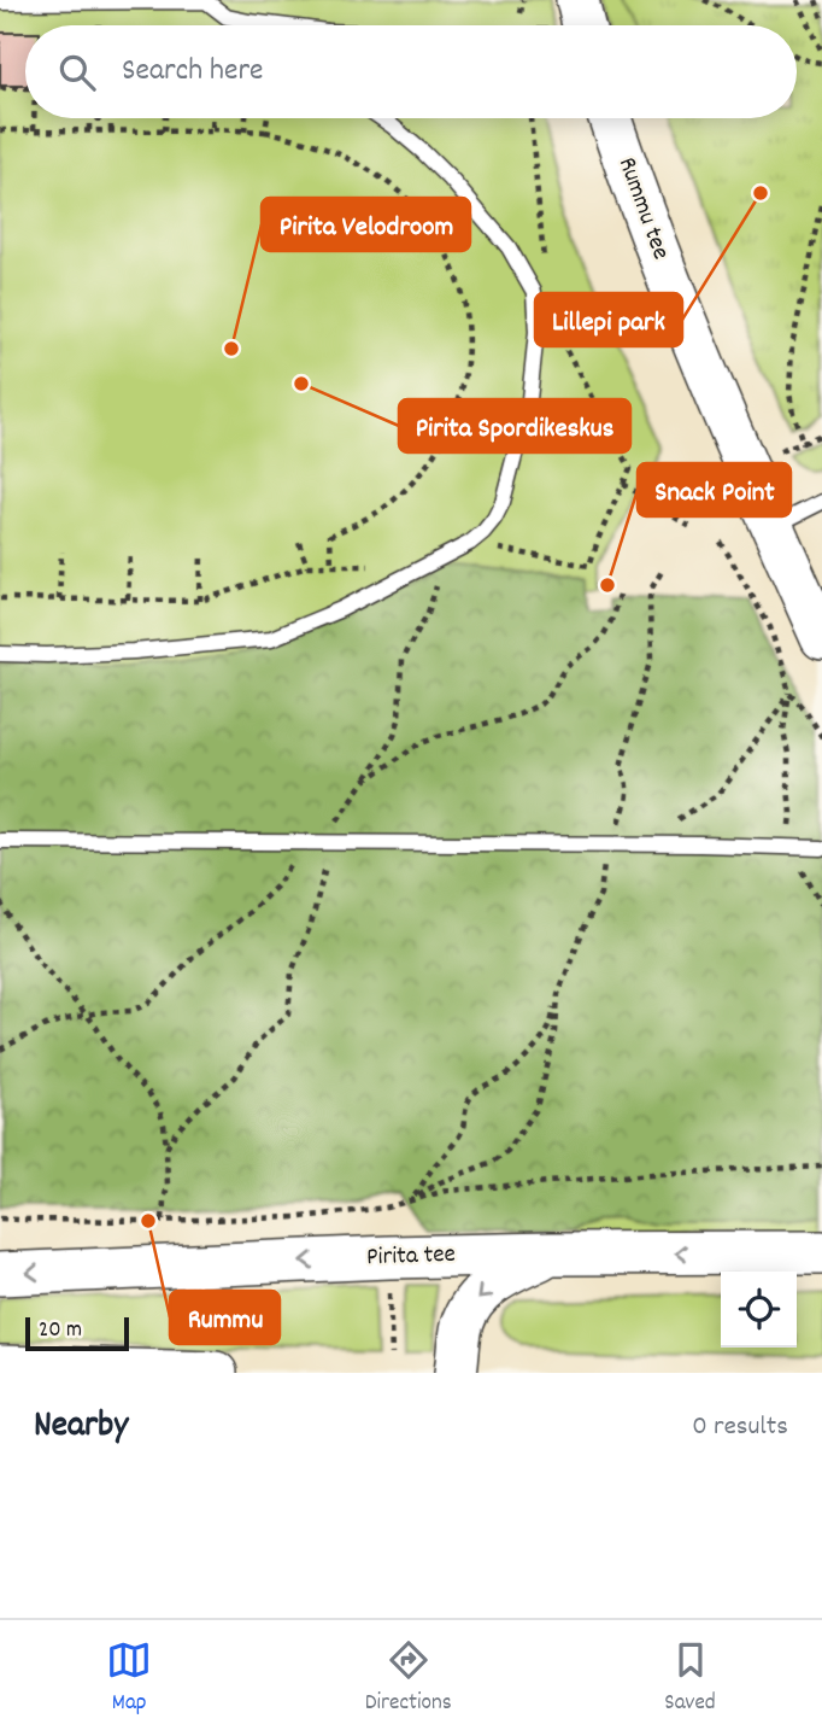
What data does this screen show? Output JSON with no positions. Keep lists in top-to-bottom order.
{
  "streets": {
    "main road": ["Rummu tee", "Pirita tee"]
  },
  "one_way": ["Pirita tee"],
  "places": [
    "Lillepi park",
    "Pirita Velodroom",
    "Pirita Spordikeskus",
    "Snack Point",
    "Rummu"
  ],
  "scale_bar": "20 m",
  "page": {
    "search": "Search here",
    "scale": "20 m",
    "heading": ["Nearby", "0 results"],
    "nav": ["Map", "Directions", "Saved"]
  }
}
